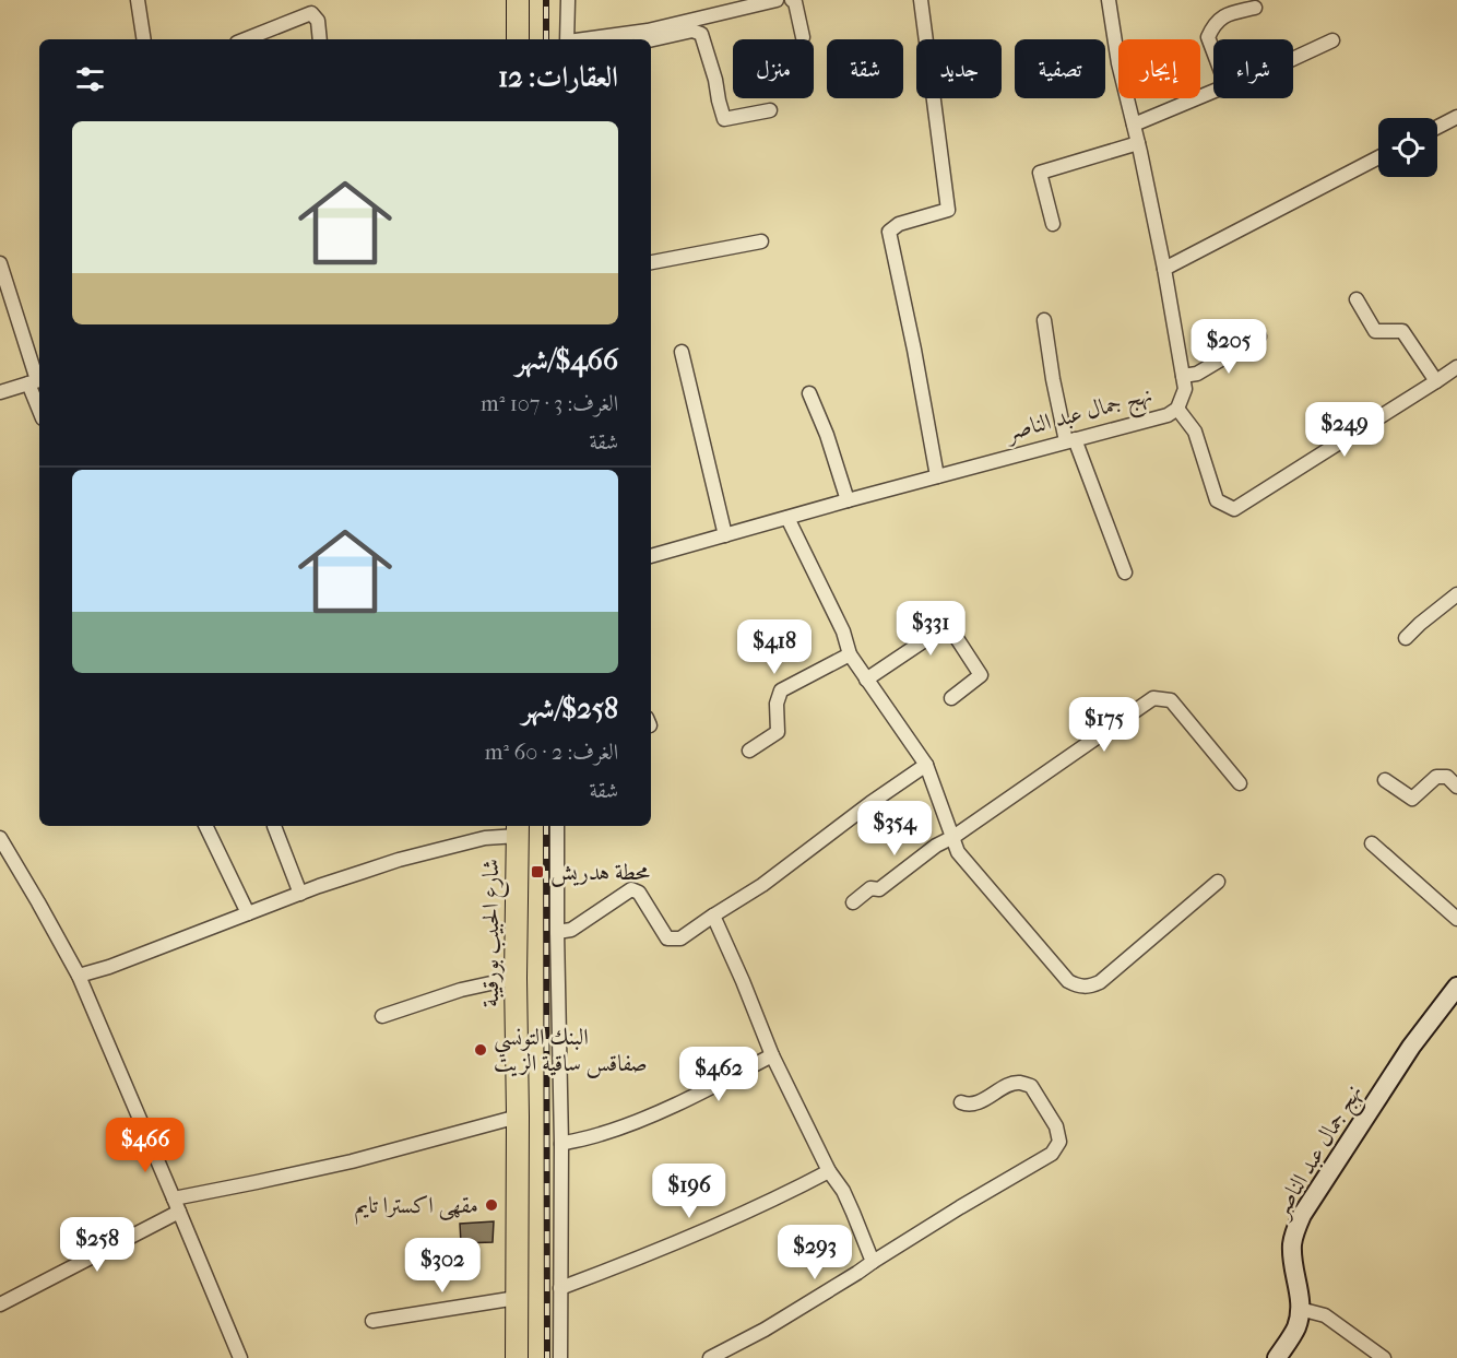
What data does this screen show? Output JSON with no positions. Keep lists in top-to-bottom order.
{
  "streets": {
    "main road": ["شارع الحبيب بورقيبة"],
    "street": ["نهج جمال عبد الناصر"]
  },
  "places": {
    "transit": ["محطة هدريش"],
    "other": ["البنك التونسي صفاقس ساقية الزيت", "مقهى اكسترا تايم"]
  },
  "page": {
    "chip": [
      "شراء",
      "إيجار",
      "تصفية",
      "جديد",
      "شقة",
      "منزل"
    ],
    "heading": "العقارات: 12",
    "list": [
      {
        "name": "$466/شهر",
        "note": "الغرف: 3 · 107 m² · شقة"
      },
      {
        "name": "$258/شهر",
        "note": "الغرف: 2 · 60 m² · شقة"
      }
    ],
    "price": [
      "$205",
      "$249",
      "$331",
      "$418",
      "$175",
      "$354",
      "$462",
      "$466",
      "$196",
      "$258",
      "$293",
      "$302"
    ]
  }
}
